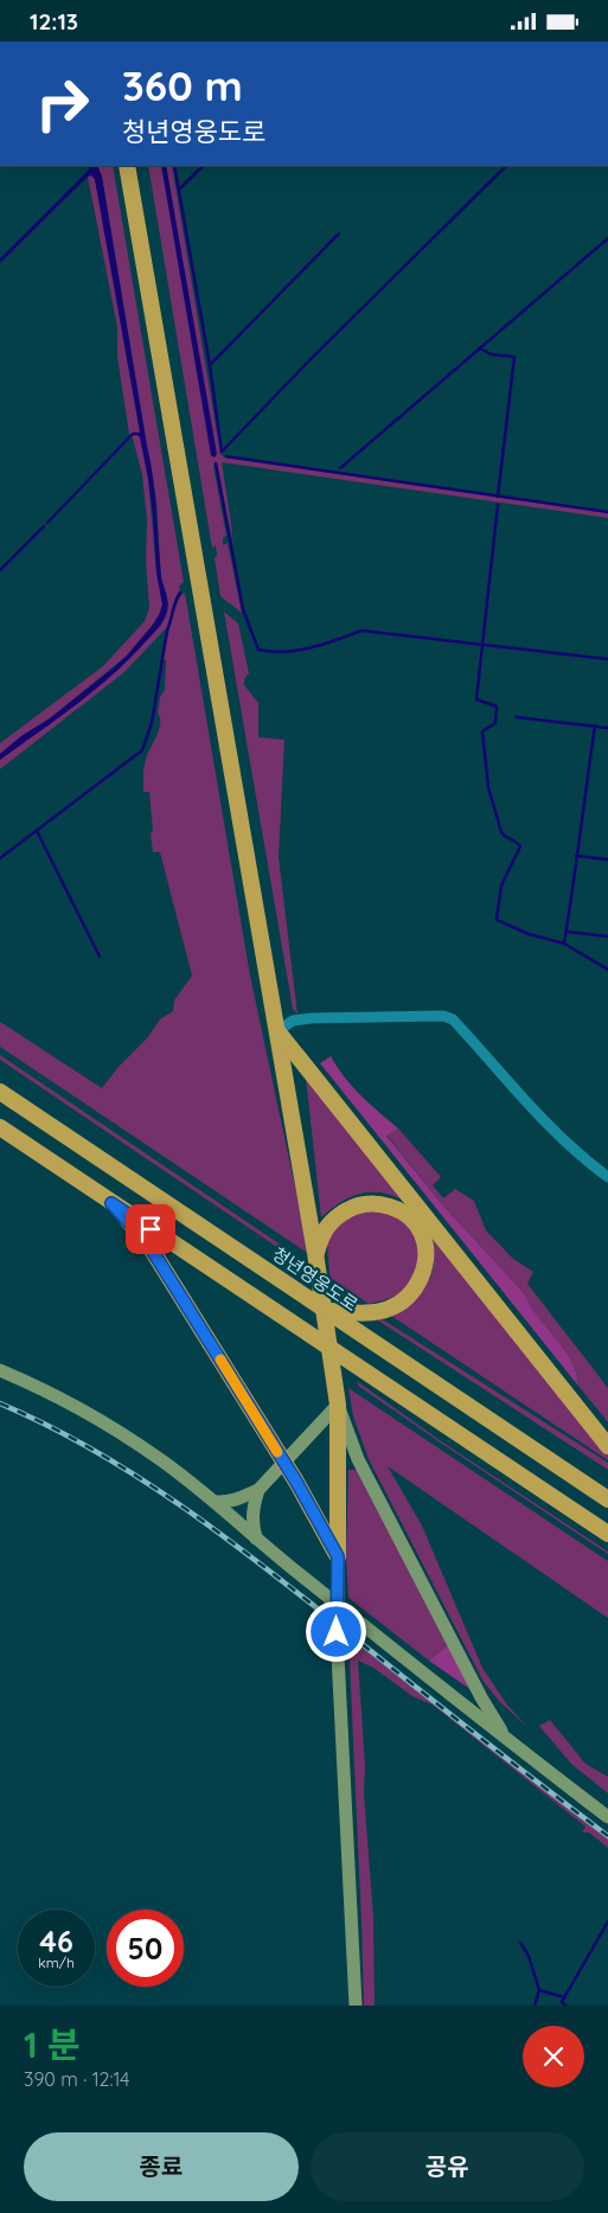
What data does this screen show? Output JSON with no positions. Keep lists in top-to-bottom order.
{
  "streets": {
    "highway": ["청년영웅도로"]
  },
  "page": {
    "status": "12:13",
    "turn": ["360 m", "청년영웅도로"],
    "speed": "46 km/h",
    "limit": "50",
    "heading": ["1 분", "390 m · 12:14"],
    "buttons": ["종료", "공유"]
  }
}
